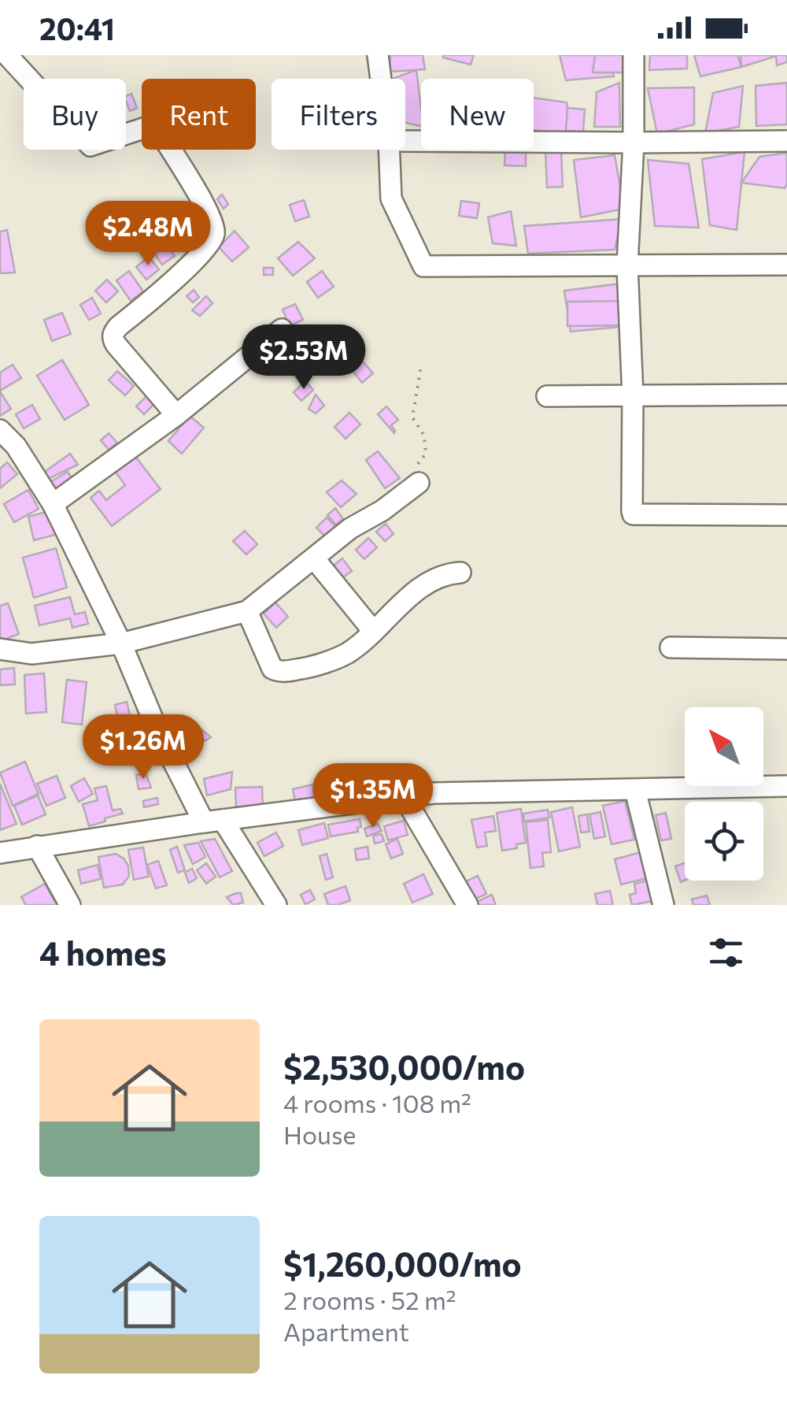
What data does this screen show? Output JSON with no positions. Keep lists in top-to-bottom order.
{
  "north": "top left",
  "page": {
    "status": "20:41",
    "chip": [
      "Buy",
      "Rent",
      "Filters",
      "New"
    ],
    "price": [
      "$2.48M",
      "$2.53M",
      "$1.26M",
      "$1.35M"
    ],
    "heading": "4 homes",
    "list": [
      {
        "name": "$2,530,000/mo",
        "note": "4 rooms · 108 m² · House"
      },
      {
        "name": "$1,260,000/mo",
        "note": "2 rooms · 52 m² · Apartment"
      }
    ]
  }
}
